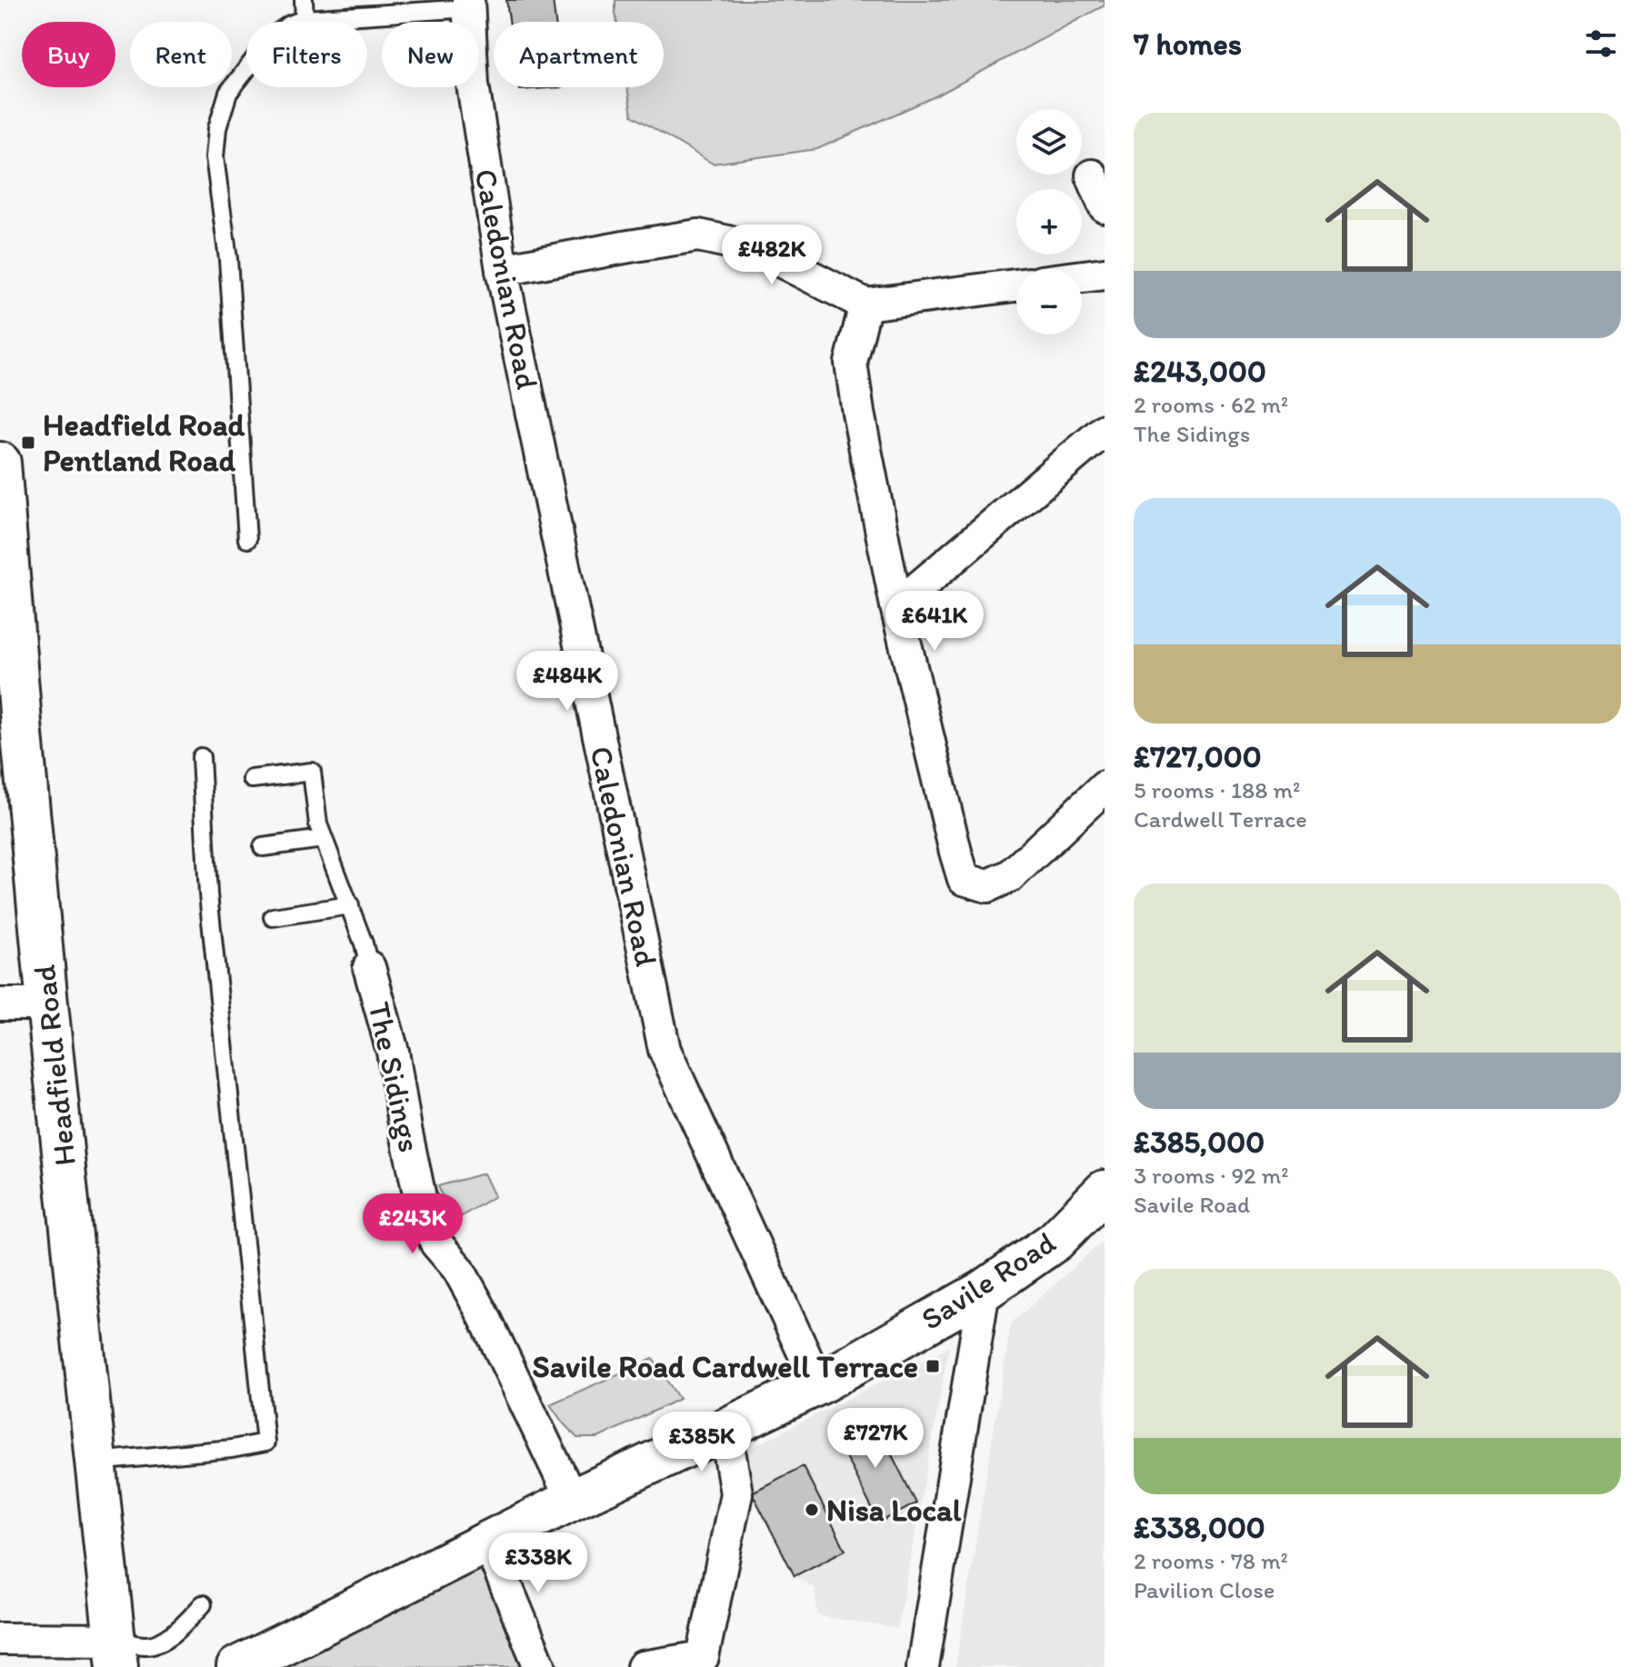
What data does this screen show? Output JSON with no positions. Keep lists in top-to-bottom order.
{
  "streets": {
    "street": [
      "Caledonian Road",
      "Headfield Road",
      "The Sidings",
      "Savile Road"
    ]
  },
  "crossings": [
    ["Caledonian Road", "Savile Road"],
    ["The Sidings", "Savile Road"]
  ],
  "places": {
    "transit": ["Headfield Road Pentland Road", "Savile Road Cardwell Terrace"],
    "other": ["Nisa Local"]
  },
  "page": {
    "heading": "7 homes",
    "chip": [
      "Buy",
      "Rent",
      "Filters",
      "New",
      "Apartment"
    ],
    "list": [
      {
        "name": "£243,000",
        "note": "2 rooms · 62 m² · The Sidings"
      },
      {
        "name": "£727,000",
        "note": "5 rooms · 188 m² · Cardwell Terrace"
      },
      {
        "name": "£385,000",
        "note": "3 rooms · 92 m² · Savile Road"
      },
      {
        "name": "£338,000",
        "note": "2 rooms · 78 m² · Pavilion Close"
      }
    ],
    "map_buttons": ["+", "−"],
    "price": [
      "£482K",
      "£641K",
      "£484K",
      "£243K",
      "£727K",
      "£385K",
      "£338K"
    ]
  }
}
